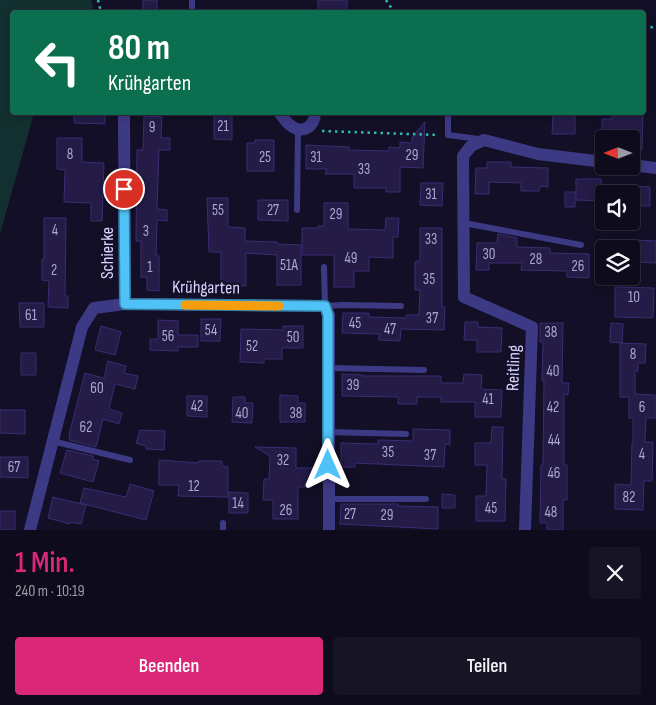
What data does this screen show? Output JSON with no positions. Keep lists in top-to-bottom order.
{
  "streets": {
    "street": ["Schierke", "Krühgarten", "Reitling"]
  },
  "crossings": [
    ["Schierke", "Krühgarten"]
  ],
  "house_numbers": [
    "21",
    "9",
    "8",
    "29",
    "25",
    "31",
    "33",
    "31",
    "55",
    "27",
    "29",
    "4",
    "3",
    "33",
    "30",
    "49",
    "28",
    "51A",
    "26",
    "1",
    "2",
    "35",
    "10",
    "61",
    "37",
    "45",
    "47",
    "54",
    "38",
    "56",
    "50",
    "52",
    "8",
    "40",
    "39",
    "60",
    "41",
    "42",
    "42",
    "6",
    "40",
    "38",
    "62",
    "44",
    "35",
    "4",
    "37",
    "32",
    "67",
    "46",
    "12",
    "82",
    "14",
    "45",
    "26",
    "48",
    "27",
    "29"
  ],
  "north": "left",
  "page": {
    "turn": ["80 m", "Krühgarten"],
    "heading": ["1 Min.", "240 m · 10:19"],
    "buttons": ["Beenden", "Teilen"]
  }
}
